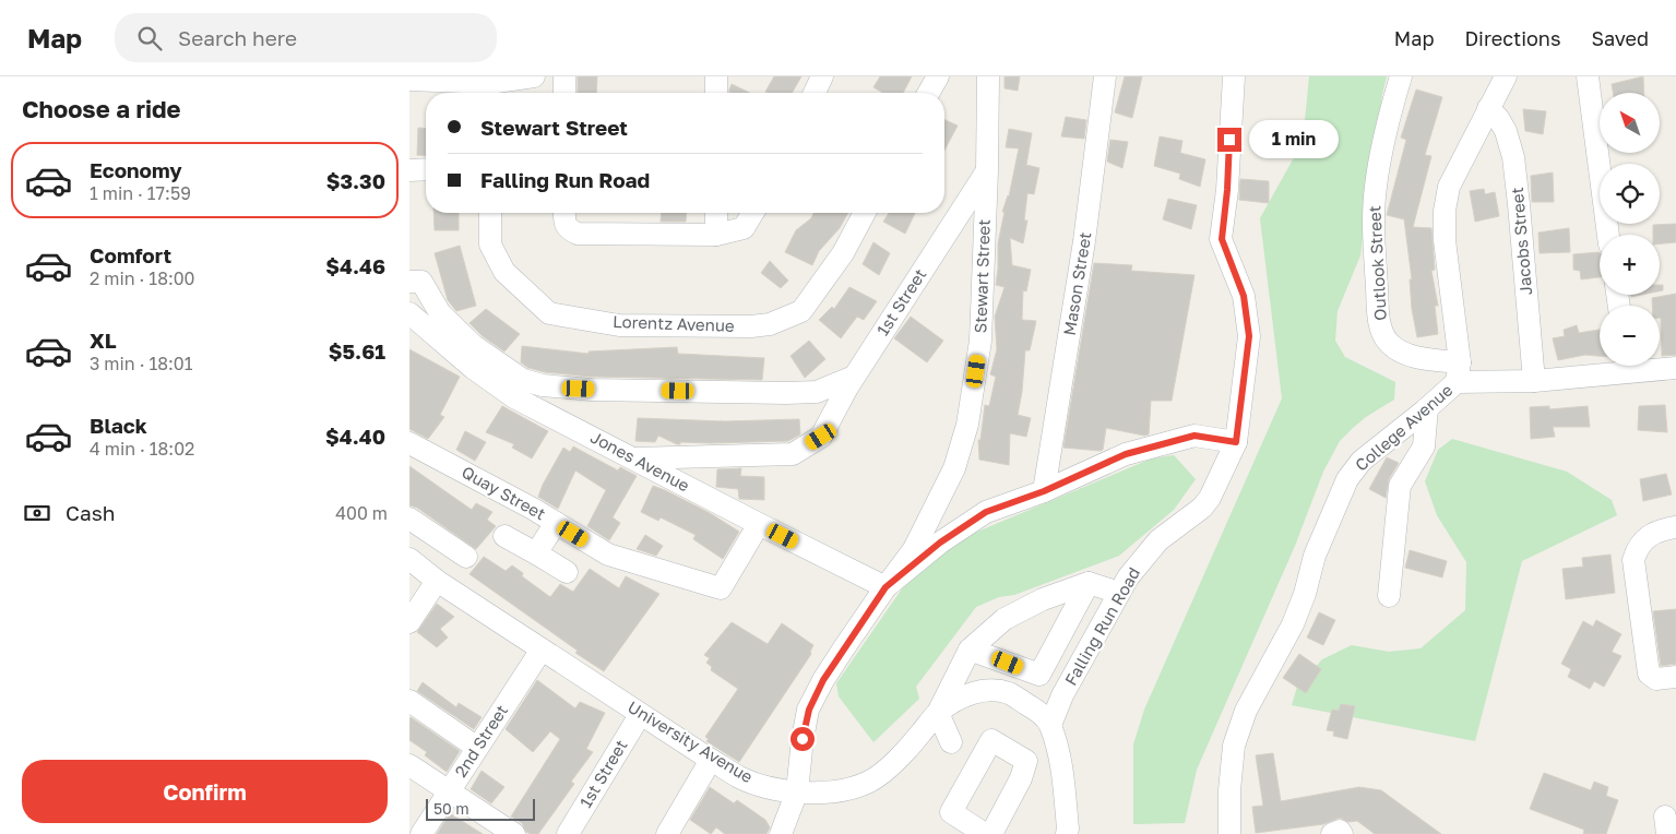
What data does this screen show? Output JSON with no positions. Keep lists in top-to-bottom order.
{
  "streets": {
    "street": [
      "Jacobs Street",
      "Outlook Street",
      "Stewart Street",
      "Mason Street",
      "1st Street",
      "Lorentz Avenue",
      "College Avenue",
      "Jones Avenue",
      "Quay Street",
      "Falling Run Road",
      "2nd Street",
      "University Avenue"
    ]
  },
  "crossings": [
    ["Jacobs Street", "Outlook Street"],
    ["Jacobs Street", "College Avenue"],
    ["Outlook Street", "College Avenue"],
    ["Stewart Street", "1st Street"],
    ["Stewart Street", "Jones Avenue"],
    ["Stewart Street", "University Avenue"],
    ["1st Street", "Jones Avenue"],
    ["1st Street", "University Avenue"],
    ["Jones Avenue", "Quay Street"],
    ["Falling Run Road", "University Avenue"],
    ["2nd Street", "University Avenue"]
  ],
  "scale_bar": "50 m",
  "north": "top left",
  "page": {
    "header": "Map",
    "search": "Search here",
    "nav": ["Map", "Directions", "Saved"],
    "heading": "Choose a ride",
    "map_buttons": ["+", "−"],
    "banner": ["Stewart Street", "Falling Run Road"],
    "bubble": "1 min",
    "list": [
      {
        "name": "Economy",
        "note": "1 min · 17:59",
        "value": "$3.30"
      },
      {
        "name": "Comfort",
        "note": "2 min · 18:00",
        "value": "$4.46"
      },
      {
        "name": "XL",
        "note": "3 min · 18:01",
        "value": "$5.61"
      },
      {
        "name": "Black",
        "note": "4 min · 18:02",
        "value": "$4.40"
      }
    ],
    "pay": ["Cash", "400 m"],
    "buttons": "Confirm",
    "scale": "50 m"
  }
}
